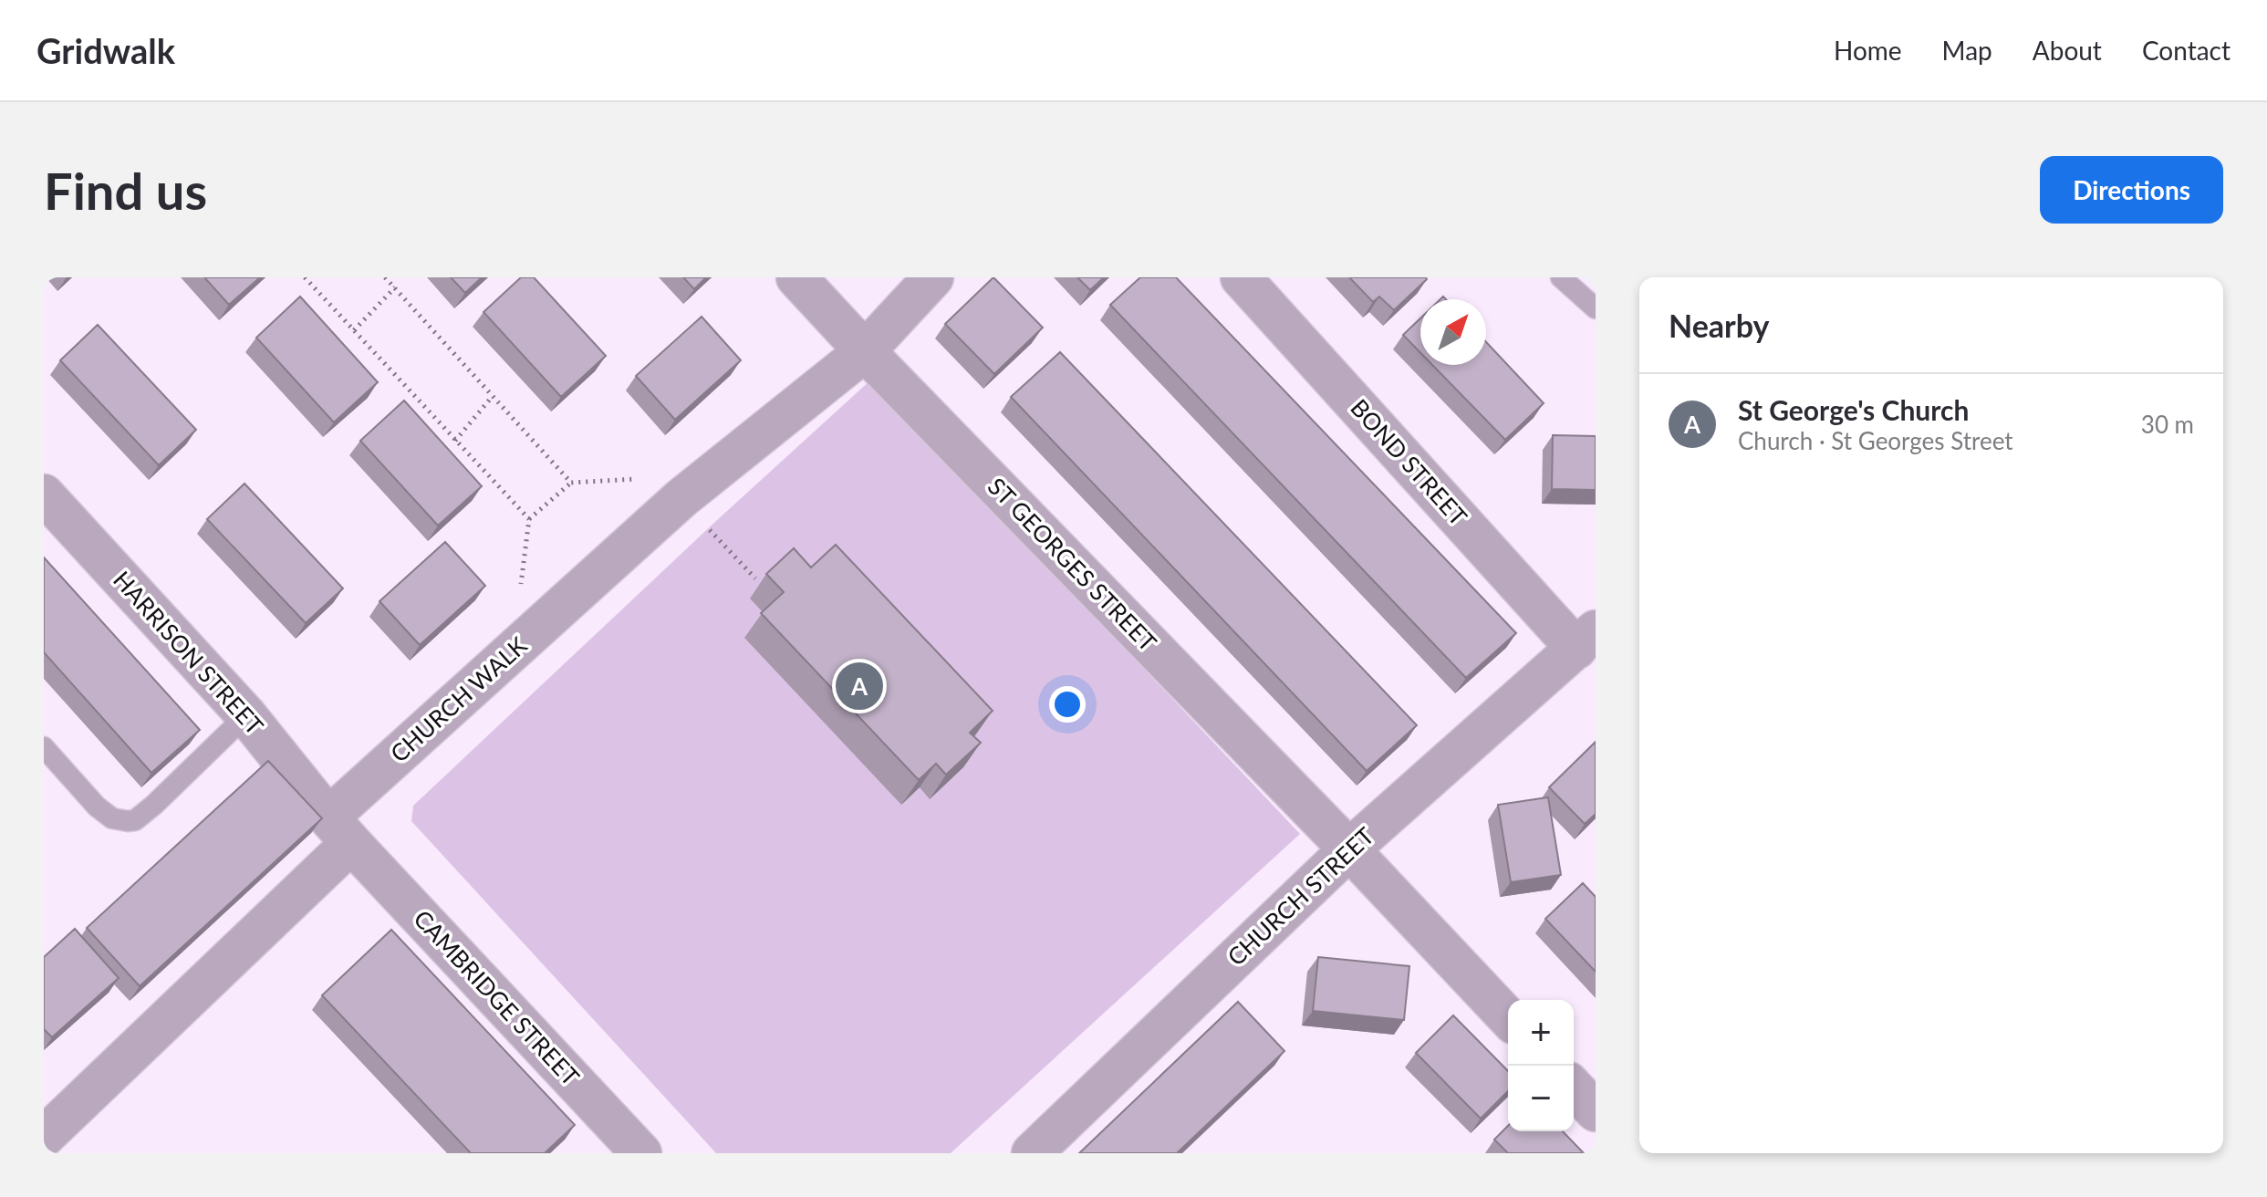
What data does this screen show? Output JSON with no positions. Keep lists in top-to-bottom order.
{
  "streets": {
    "street": [
      "BOND STREET",
      "ST GEORGES STREET",
      "HARRISON STREET",
      "CHURCH WALK",
      "CHURCH STREET",
      "CAMBRIDGE STREET"
    ]
  },
  "crossings": [
    ["BOND STREET", "CHURCH STREET"],
    ["ST GEORGES STREET", "CHURCH WALK"],
    ["ST GEORGES STREET", "CHURCH STREET"],
    ["HARRISON STREET", "CHURCH WALK"],
    ["HARRISON STREET", "CAMBRIDGE STREET"],
    ["CHURCH WALK", "CAMBRIDGE STREET"]
  ],
  "north": "top right",
  "page": {
    "header": "Gridwalk",
    "nav": [
      "Home",
      "Map",
      "About",
      "Contact"
    ],
    "buttons": "Directions",
    "title": "Find us",
    "heading": "Nearby",
    "list": [
      {
        "mark": "A",
        "name": "St George's Church",
        "note": "Church · St Georges Street",
        "value": "30 m"
      }
    ],
    "pins": "A",
    "map_buttons": ["+", "−"]
  }
}
